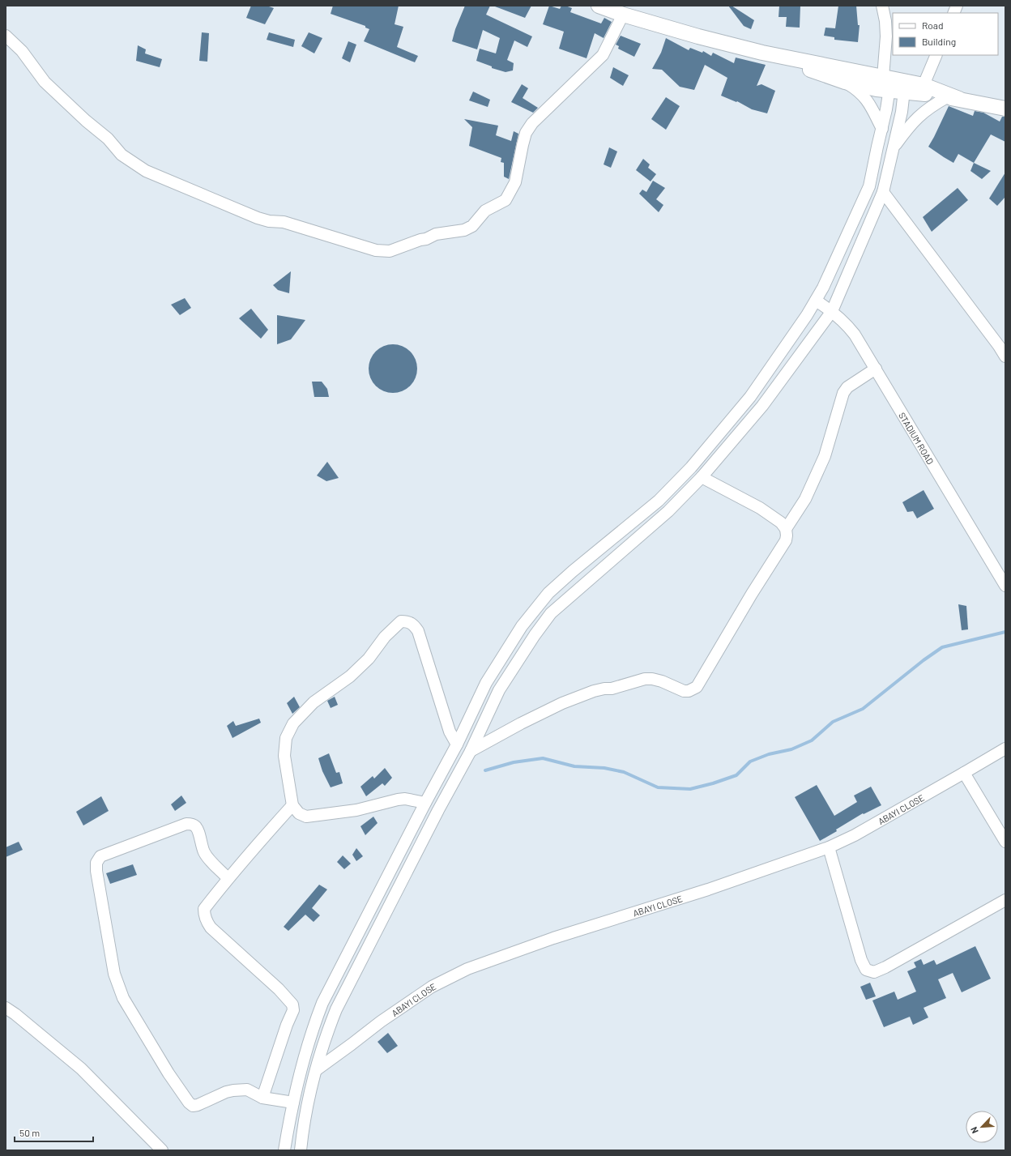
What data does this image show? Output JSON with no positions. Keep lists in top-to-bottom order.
{
  "streets": {
    "street": ["STADIUM ROAD", "ABAYI CLOSE"]
  },
  "legend": ["Road", "Building"],
  "scale_bar": "50 m",
  "north": "bottom left"
}
